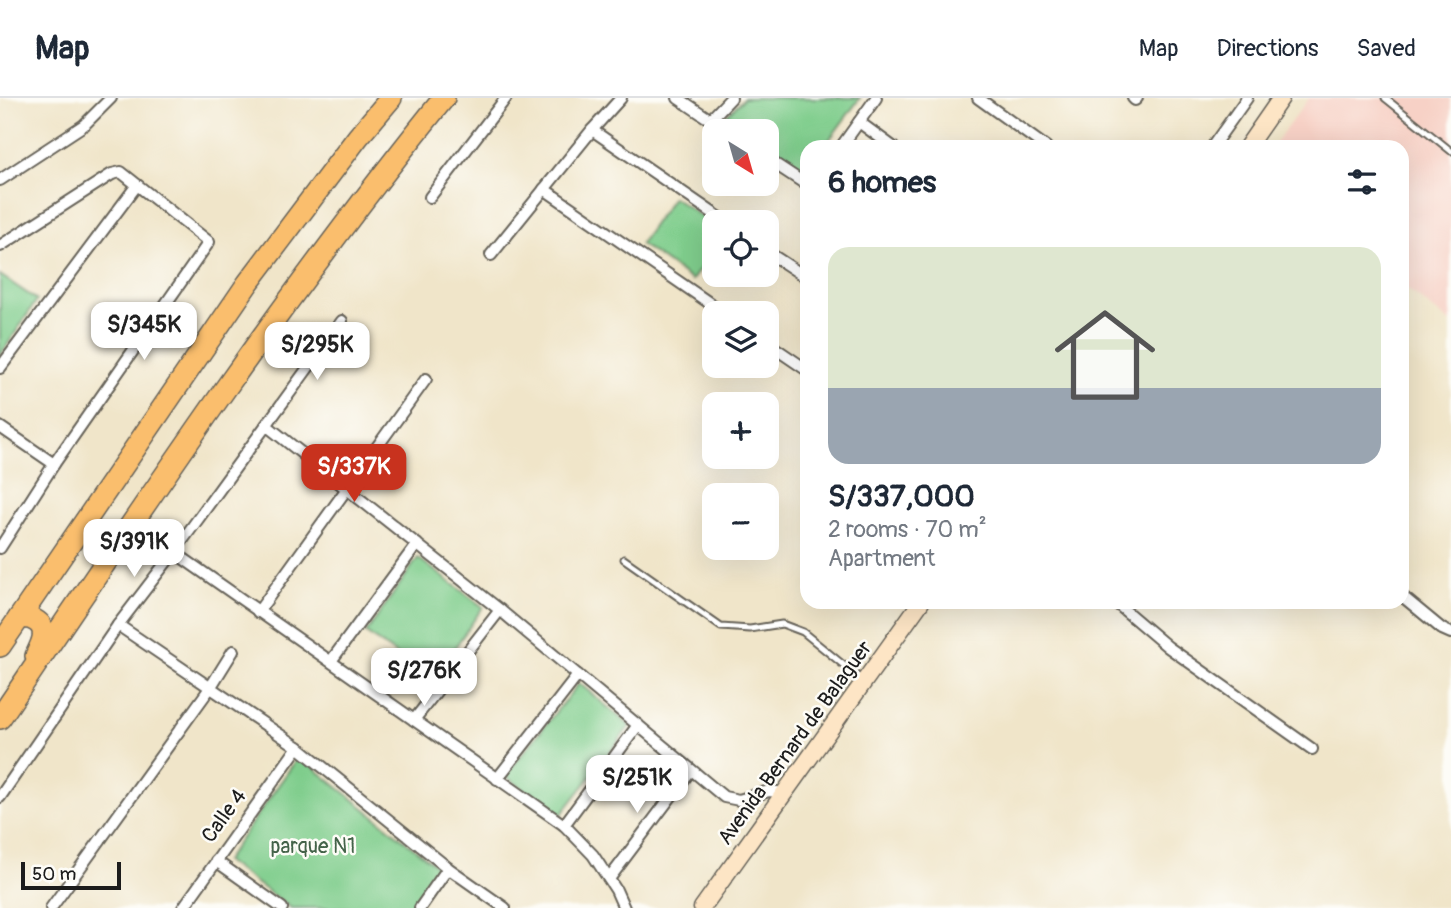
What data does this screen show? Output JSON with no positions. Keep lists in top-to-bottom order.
{
  "streets": {
    "street": ["Avenida Bernard de Balaguer", "Calle 4"]
  },
  "parks": ["parque N1"],
  "scale_bar": "50 m",
  "north": "bottom right",
  "page": {
    "header": "Map",
    "nav": ["Map", "Directions", "Saved"],
    "map_buttons": ["+", "−"],
    "heading": "6 homes",
    "list": [
      {
        "name": "S/337,000",
        "note": "2 rooms · 70 m² · Apartment"
      }
    ],
    "price": [
      "S/345K",
      "S/295K",
      "S/337K",
      "S/391K",
      "S/276K",
      "S/251K"
    ],
    "scale": "50 m"
  }
}
